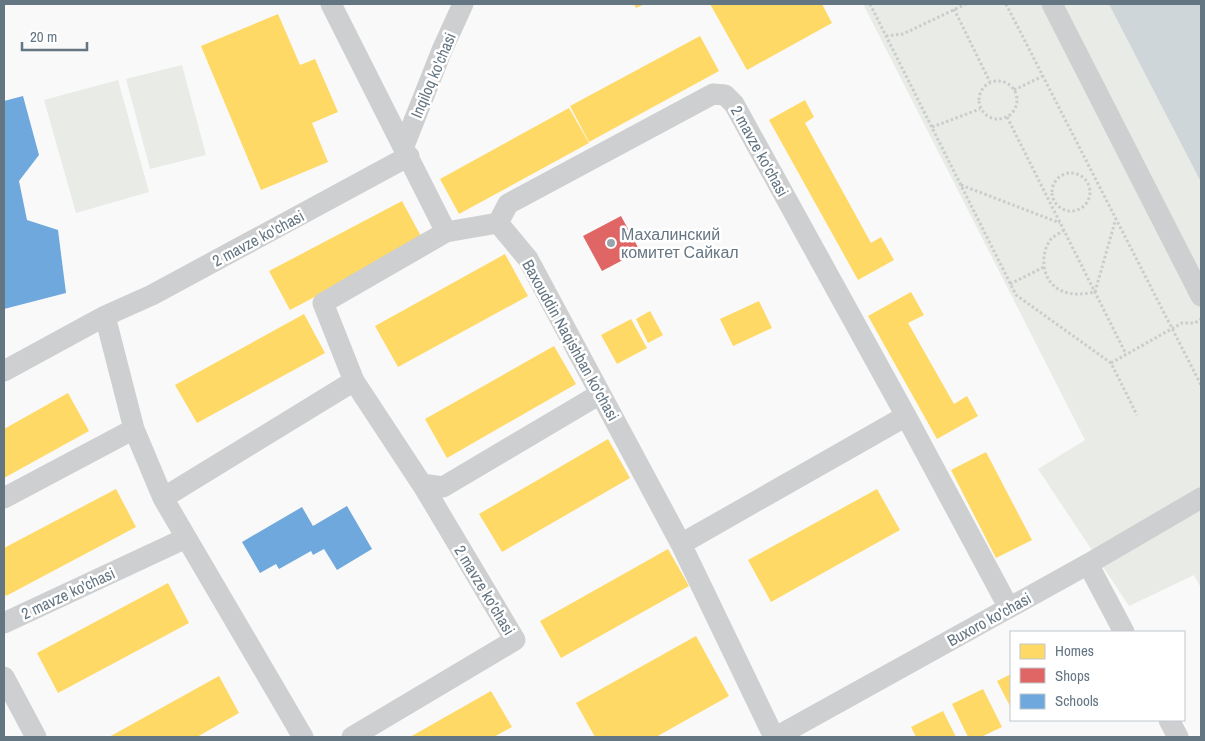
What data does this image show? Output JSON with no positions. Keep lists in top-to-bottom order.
{
  "streets": {
    "street": [
      "Inqiloq ko'chasi",
      "2 mavze ko'chasi",
      "Baxouddin Naqishban ko'chasi",
      "Buxoro ko'chasi"
    ]
  },
  "crossings": [
    ["Inqiloq ko'chasi", "2 mavze ko'chasi"],
    ["2 mavze ko'chasi", "Baxouddin Naqishban ko'chasi"],
    ["Baxouddin Naqishban ko'chasi", "Buxoro ko'chasi"]
  ],
  "places": ["Махалинский комитет Сайкал"],
  "legend": ["Homes", "Shops", "Schools"],
  "scale_bar": "20 m"
}
